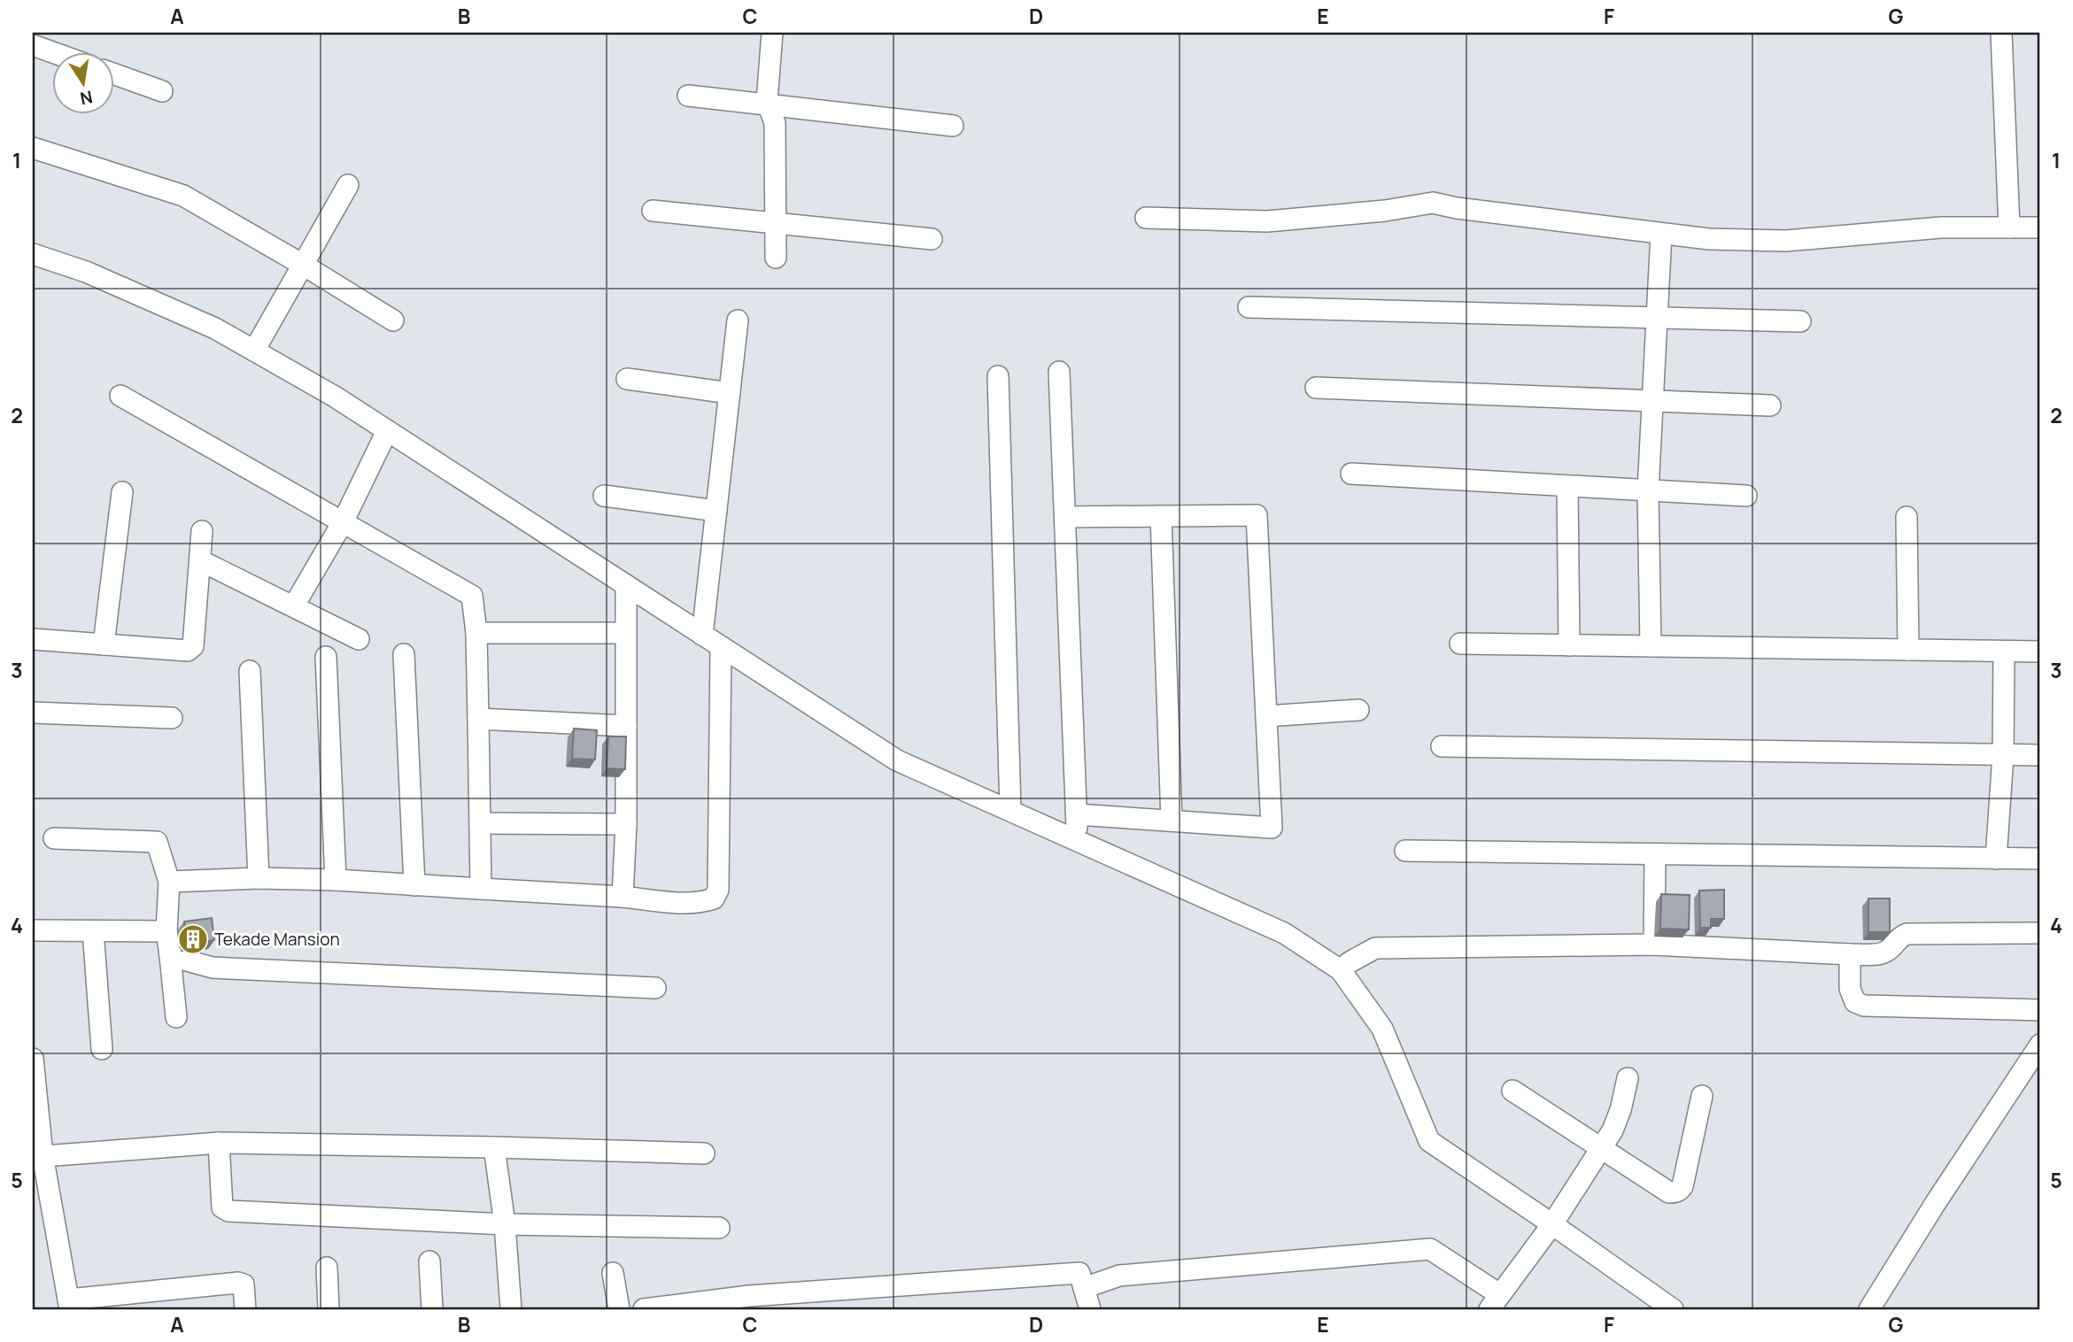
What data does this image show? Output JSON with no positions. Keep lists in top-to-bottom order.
{
  "places": {
    "building": ["Tekade Mansion"]
  },
  "north": "bottom",
  "grid": {
    "columns": [
      "A",
      "B",
      "C",
      "D",
      "E",
      "F",
      "G"
    ],
    "rows": [
      "1",
      "2",
      "3",
      "4",
      "5"
    ]
  }
}
